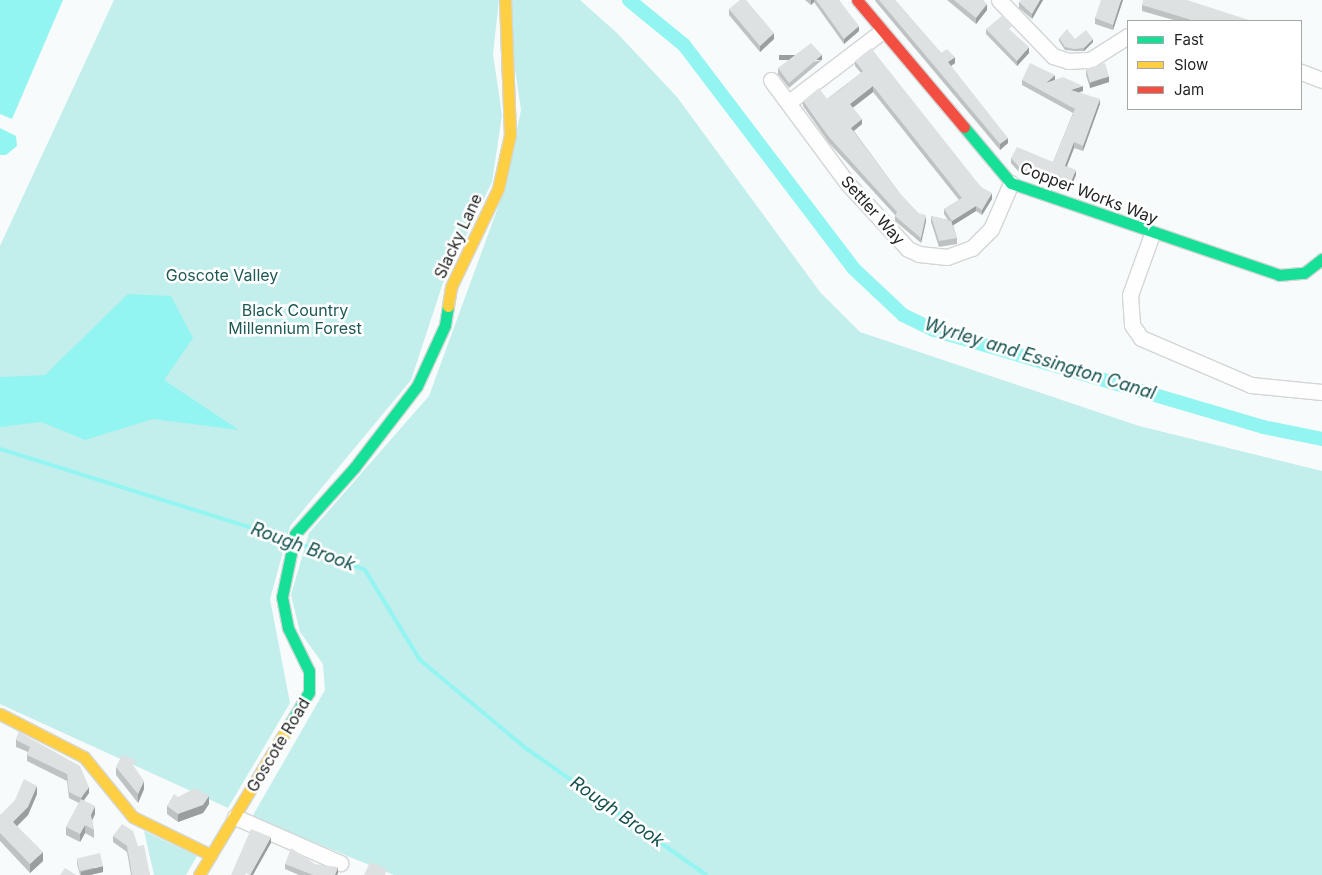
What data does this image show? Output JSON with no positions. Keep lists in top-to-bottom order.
{
  "streets": {
    "street": [
      "Copper Works Way",
      "Settler Way",
      "Slacky Lane",
      "Goscote Road"
    ]
  },
  "crossings": [
    ["Copper Works Way", "Settler Way"],
    ["Slacky Lane", "Goscote Road"]
  ],
  "water": ["Wyrley and Essington Canal", "Rough Brook"],
  "parks": ["Goscote Valley", "Black Country Millennium Forest"],
  "legend": ["Fast", "Slow", "Jam"]
}
